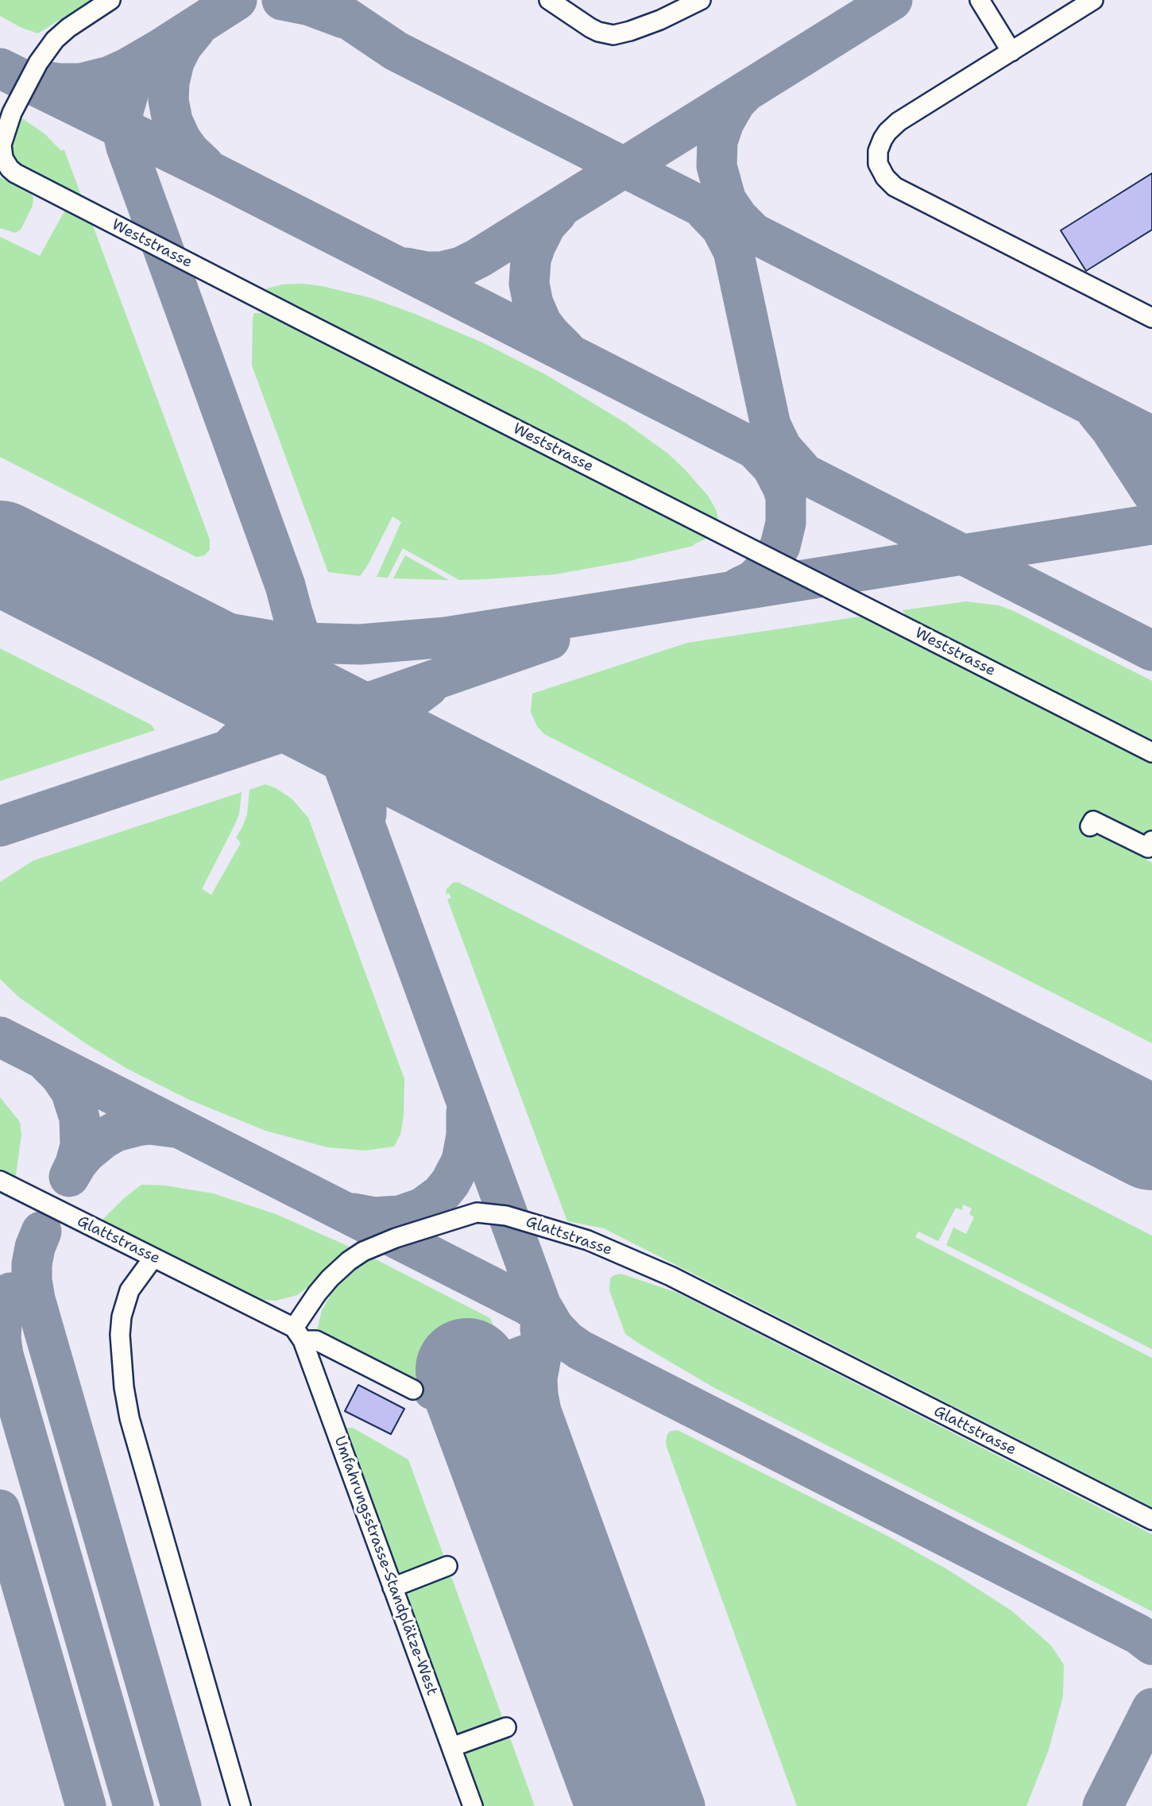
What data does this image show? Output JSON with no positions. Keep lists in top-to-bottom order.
{
  "streets": {
    "lane": ["Weststrasse", "Glattstrasse", "Umfahrungsstrasse-Standplätze-West"]
  },
  "crossings": [
    ["Glattstrasse", "Umfahrungsstrasse-Standplätze-West"]
  ]
}
